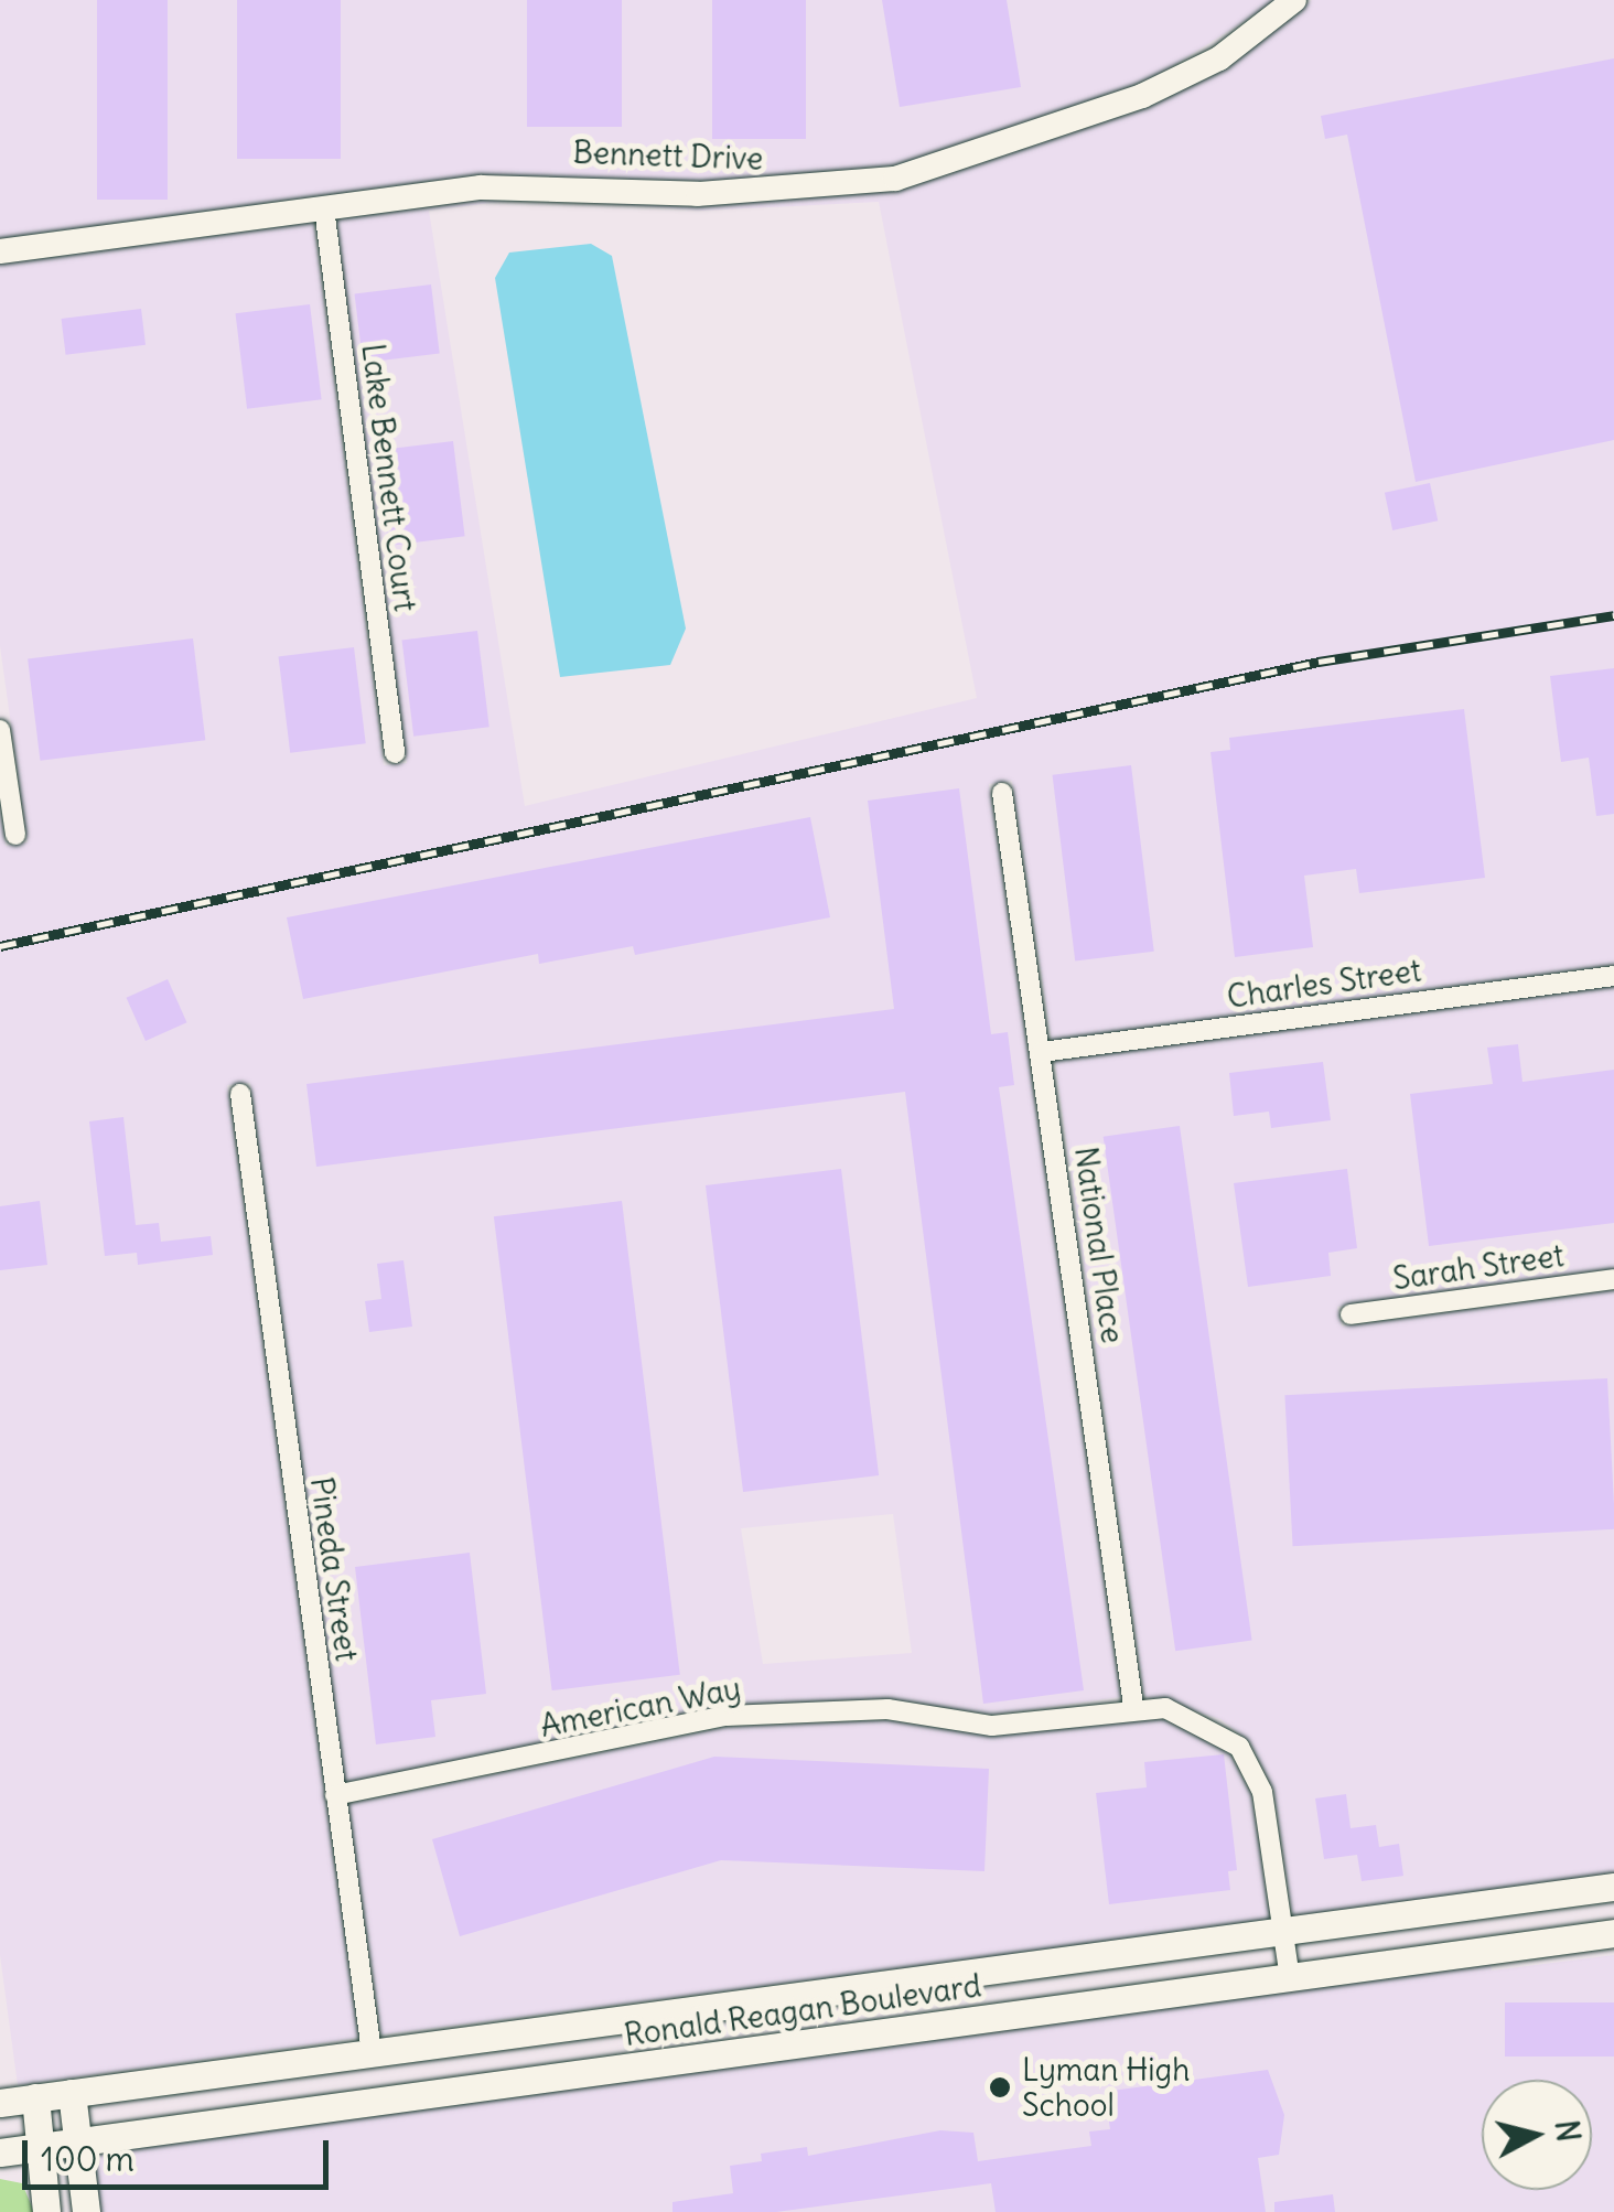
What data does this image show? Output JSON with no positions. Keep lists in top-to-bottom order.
{
  "streets": {
    "main road": ["Ronald Reagan Boulevard"],
    "street": [
      "Bennett Drive",
      "Lake Bennett Court",
      "Charles Street",
      "National Place",
      "Sarah Street",
      "Pineda Street",
      "American Way"
    ]
  },
  "crossings": [
    ["Bennett Drive", "Lake Bennett Court"],
    ["Charles Street", "National Place"],
    ["National Place", "American Way"],
    ["Pineda Street", "American Way"],
    ["Pineda Street", "Ronald Reagan Boulevard"],
    ["American Way", "Ronald Reagan Boulevard"]
  ],
  "places": ["Lyman High School"],
  "scale_bar": "100 m",
  "north": "right"
}
